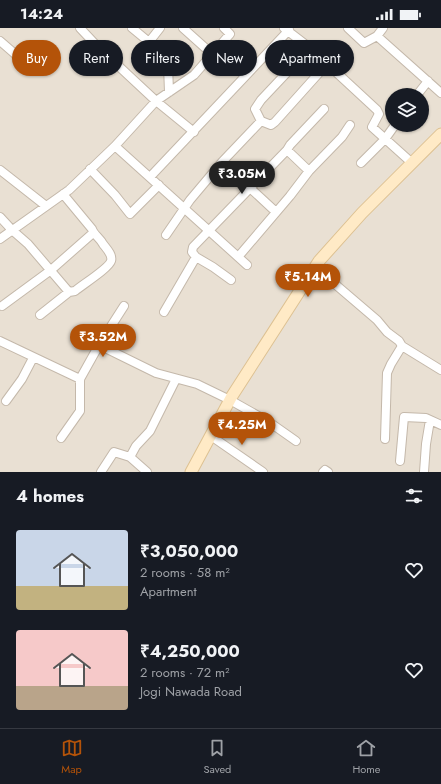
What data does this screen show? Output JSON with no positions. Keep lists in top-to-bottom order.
{
  "page": {
    "status": "14:24",
    "chip": [
      "Buy",
      "Rent",
      "Filters",
      "New",
      "Apartment"
    ],
    "price": [
      "₹3.05M",
      "₹5.14M",
      "₹3.52M",
      "₹4.25M"
    ],
    "heading": "4 homes",
    "list": [
      {
        "name": "₹3,050,000",
        "note": "2 rooms · 58 m² · Apartment"
      },
      {
        "name": "₹4,250,000",
        "note": "2 rooms · 72 m² · Jogi Nawada Road"
      }
    ],
    "tabs": ["Map", "Saved", "Home"]
  }
}
